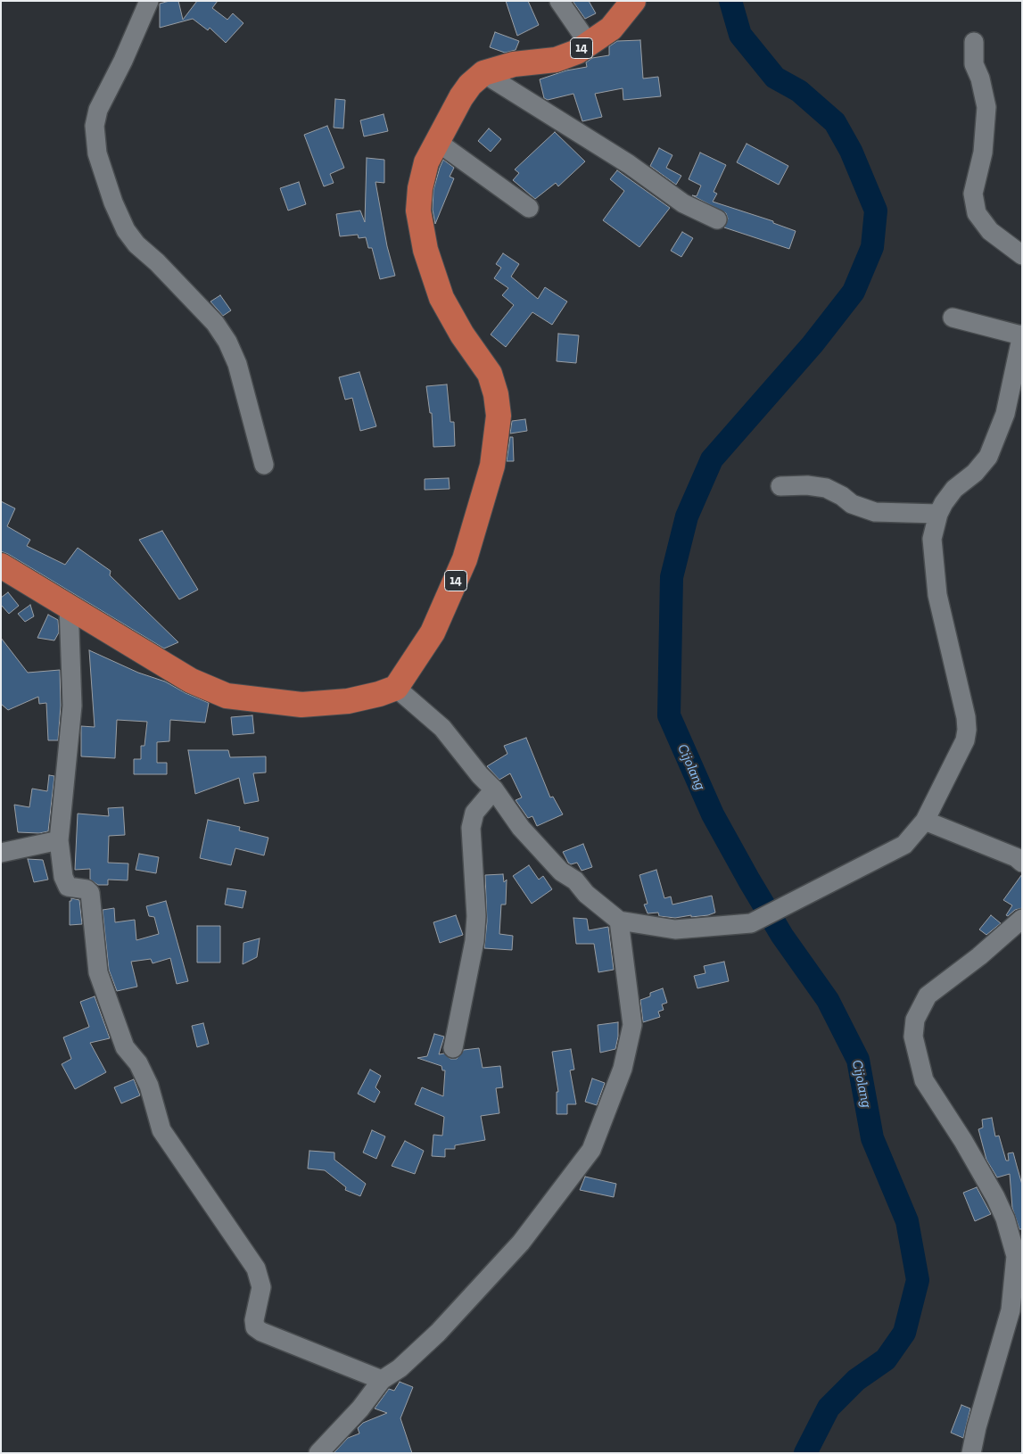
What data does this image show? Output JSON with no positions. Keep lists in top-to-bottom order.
{
  "streets": {
    "highway": ["14"]
  },
  "water": ["Cijolang"]
}
